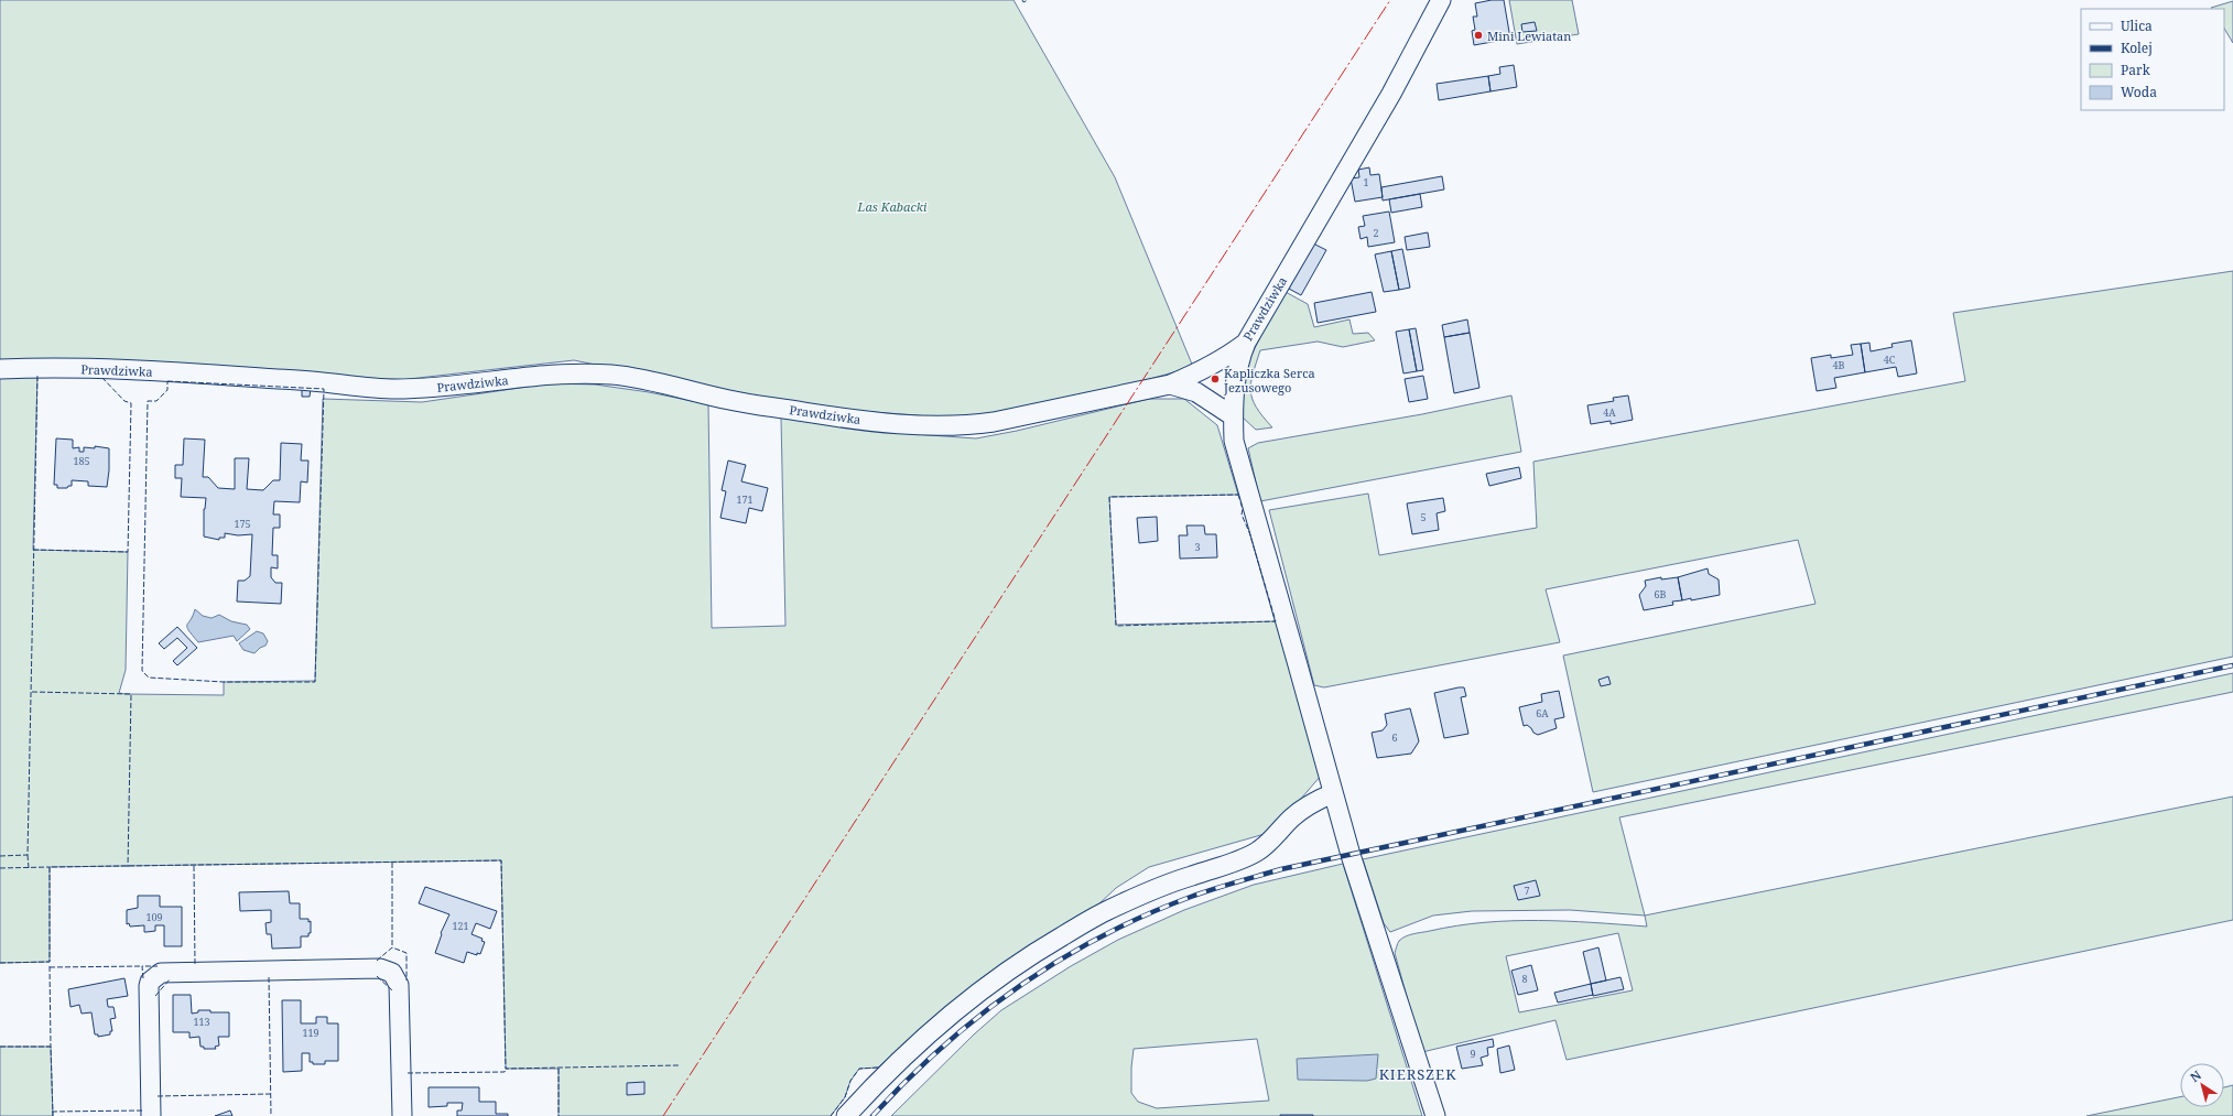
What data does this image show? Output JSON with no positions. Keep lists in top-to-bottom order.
{
  "streets": {
    "street": ["Prawdziwka"]
  },
  "districts": ["KIERSZEK"],
  "parks": ["Las Kabacki"],
  "places": ["Mini Lewiatan", "Kapliczka Serca Jezusowego"],
  "house_numbers": [
    "1",
    "2",
    "4C",
    "4B",
    "4A",
    "185",
    "171",
    "5",
    "175",
    "3",
    "6B",
    "6A",
    "6",
    "7",
    "109",
    "121",
    "8",
    "113",
    "119",
    "9"
  ],
  "legend": [
    "Ulica",
    "Kolej",
    "Park",
    "Woda"
  ],
  "north": "top left"
}
